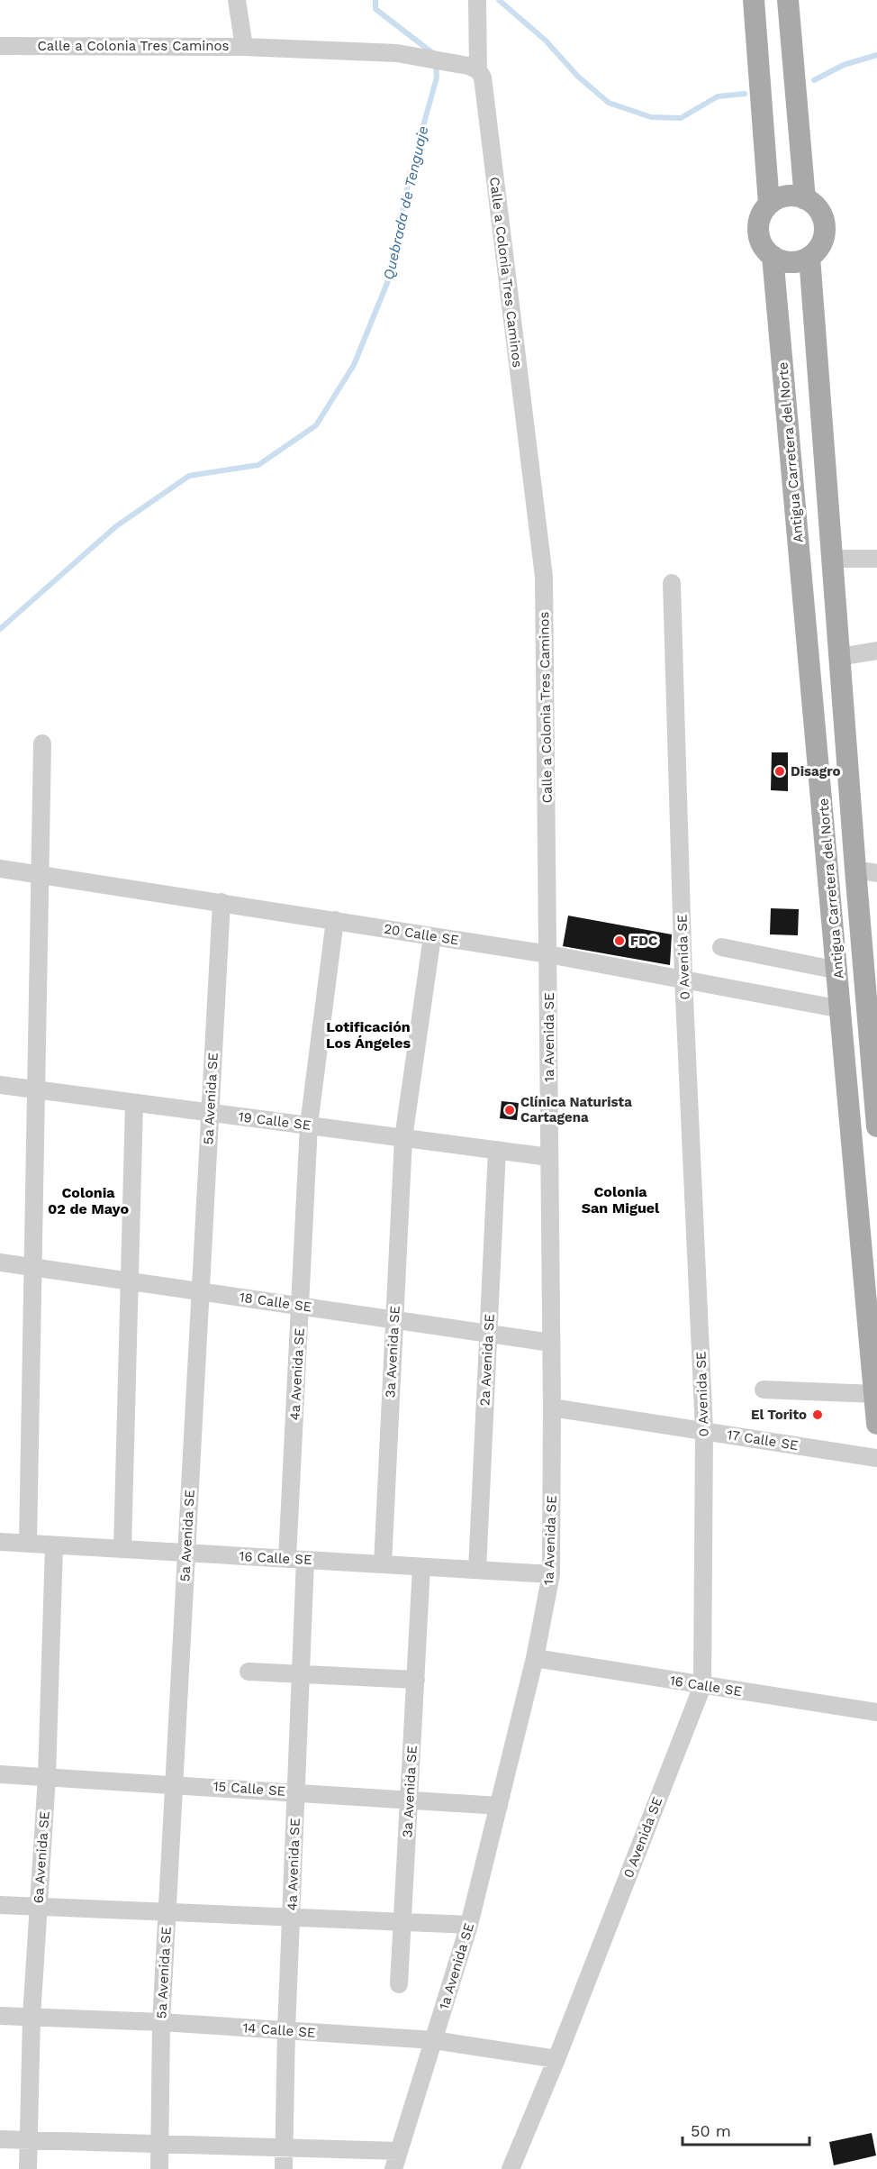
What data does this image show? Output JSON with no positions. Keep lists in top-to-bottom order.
{
  "streets": {
    "main road": ["Antigua Carretera del Norte"],
    "street": [
      "Calle a Colonia Tres Caminos",
      "20 Calle SE",
      "0 Avenida SE",
      "1a Avenida SE",
      "5a Avenida SE",
      "19 Calle SE",
      "18 Calle SE",
      "3a Avenida SE",
      "2a Avenida SE",
      "4a Avenida SE",
      "17 Calle SE",
      "16 Calle SE",
      "15 Calle SE",
      "6a Avenida SE",
      "14 Calle SE"
    ]
  },
  "crossings": [
    ["Calle a Colonia Tres Caminos", "20 Calle SE"],
    ["Calle a Colonia Tres Caminos", "1a Avenida SE"],
    ["Antigua Carretera del Norte", "20 Calle SE"],
    ["20 Calle SE", "0 Avenida SE"],
    ["20 Calle SE", "1a Avenida SE"],
    ["20 Calle SE", "5a Avenida SE"],
    ["20 Calle SE", "3a Avenida SE"],
    ["20 Calle SE", "4a Avenida SE"],
    ["0 Avenida SE", "17 Calle SE"],
    ["0 Avenida SE", "16 Calle SE"],
    ["0 Avenida SE", "14 Calle SE"],
    ["1a Avenida SE", "19 Calle SE"],
    ["1a Avenida SE", "18 Calle SE"],
    ["1a Avenida SE", "17 Calle SE"],
    ["1a Avenida SE", "16 Calle SE"],
    ["1a Avenida SE", "15 Calle SE"],
    ["1a Avenida SE", "14 Calle SE"],
    ["5a Avenida SE", "19 Calle SE"],
    ["5a Avenida SE", "18 Calle SE"],
    ["5a Avenida SE", "16 Calle SE"],
    ["5a Avenida SE", "15 Calle SE"],
    ["5a Avenida SE", "14 Calle SE"],
    ["19 Calle SE", "3a Avenida SE"],
    ["19 Calle SE", "2a Avenida SE"],
    ["19 Calle SE", "4a Avenida SE"],
    ["18 Calle SE", "3a Avenida SE"],
    ["18 Calle SE", "2a Avenida SE"],
    ["18 Calle SE", "4a Avenida SE"],
    ["3a Avenida SE", "16 Calle SE"],
    ["3a Avenida SE", "15 Calle SE"],
    ["2a Avenida SE", "16 Calle SE"],
    ["4a Avenida SE", "16 Calle SE"],
    ["4a Avenida SE", "15 Calle SE"],
    ["4a Avenida SE", "14 Calle SE"],
    ["16 Calle SE", "6a Avenida SE"],
    ["15 Calle SE", "6a Avenida SE"],
    ["6a Avenida SE", "14 Calle SE"]
  ],
  "districts": ["Lotificación Los Ángeles", "Colonia San Miguel", "Colonia 02 de Mayo"],
  "water": ["Quebrada de Tenguaje"],
  "places": [
    "Disagro",
    "FDC",
    "Clínica Naturista Cartagena",
    "El Torito"
  ],
  "scale_bar": "50 m"
}
